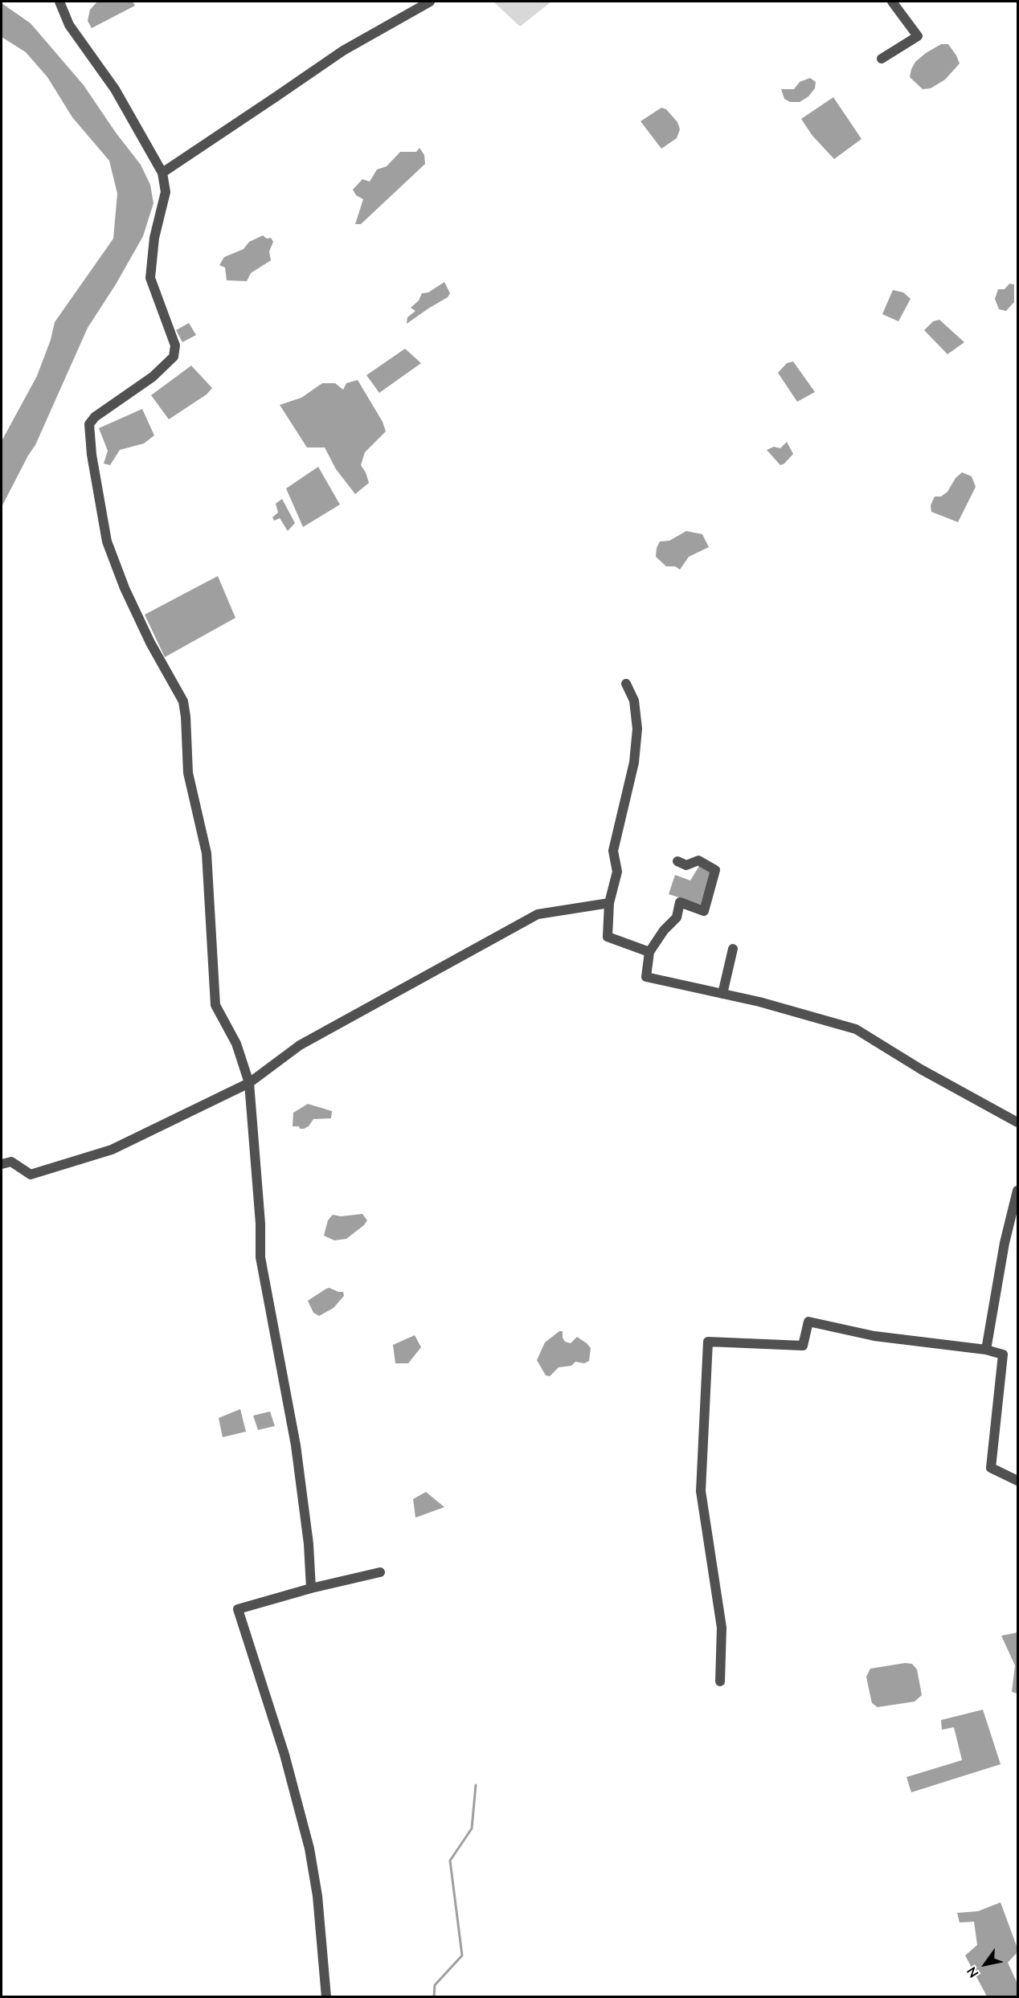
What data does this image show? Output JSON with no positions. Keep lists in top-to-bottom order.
{
  "north": "bottom left"
}
